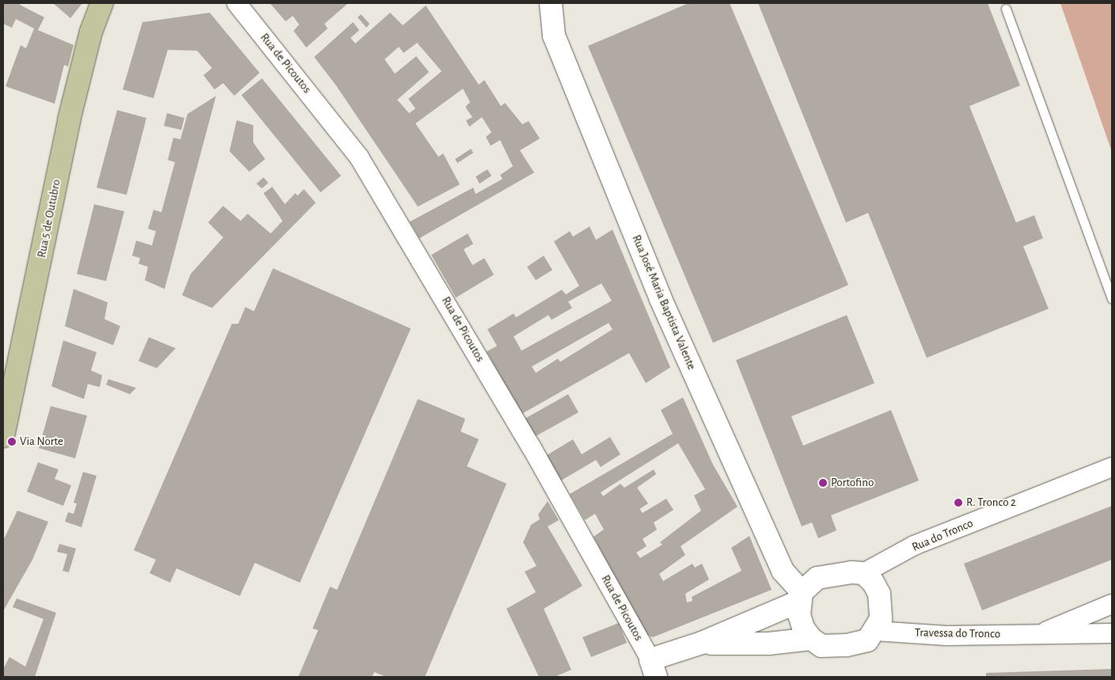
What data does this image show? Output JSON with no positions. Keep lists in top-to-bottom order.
{
  "streets": {
    "main road": ["Rua 5 de Outubro"],
    "street": [
      "Rua de Picoutos",
      "Rua José Maria Baptista Valente",
      "Rua do Tronco",
      "Travessa do Tronco"
    ]
  },
  "crossings": [
    ["Rua de Picoutos", "Rua do Tronco"],
    ["Rua José Maria Baptista Valente", "Rua do Tronco"],
    ["Rua José Maria Baptista Valente", "Travessa do Tronco"],
    ["Rua do Tronco", "Travessa do Tronco"]
  ],
  "places": ["Via Norte", "Portofino", "R. Tronco 2"]
}
